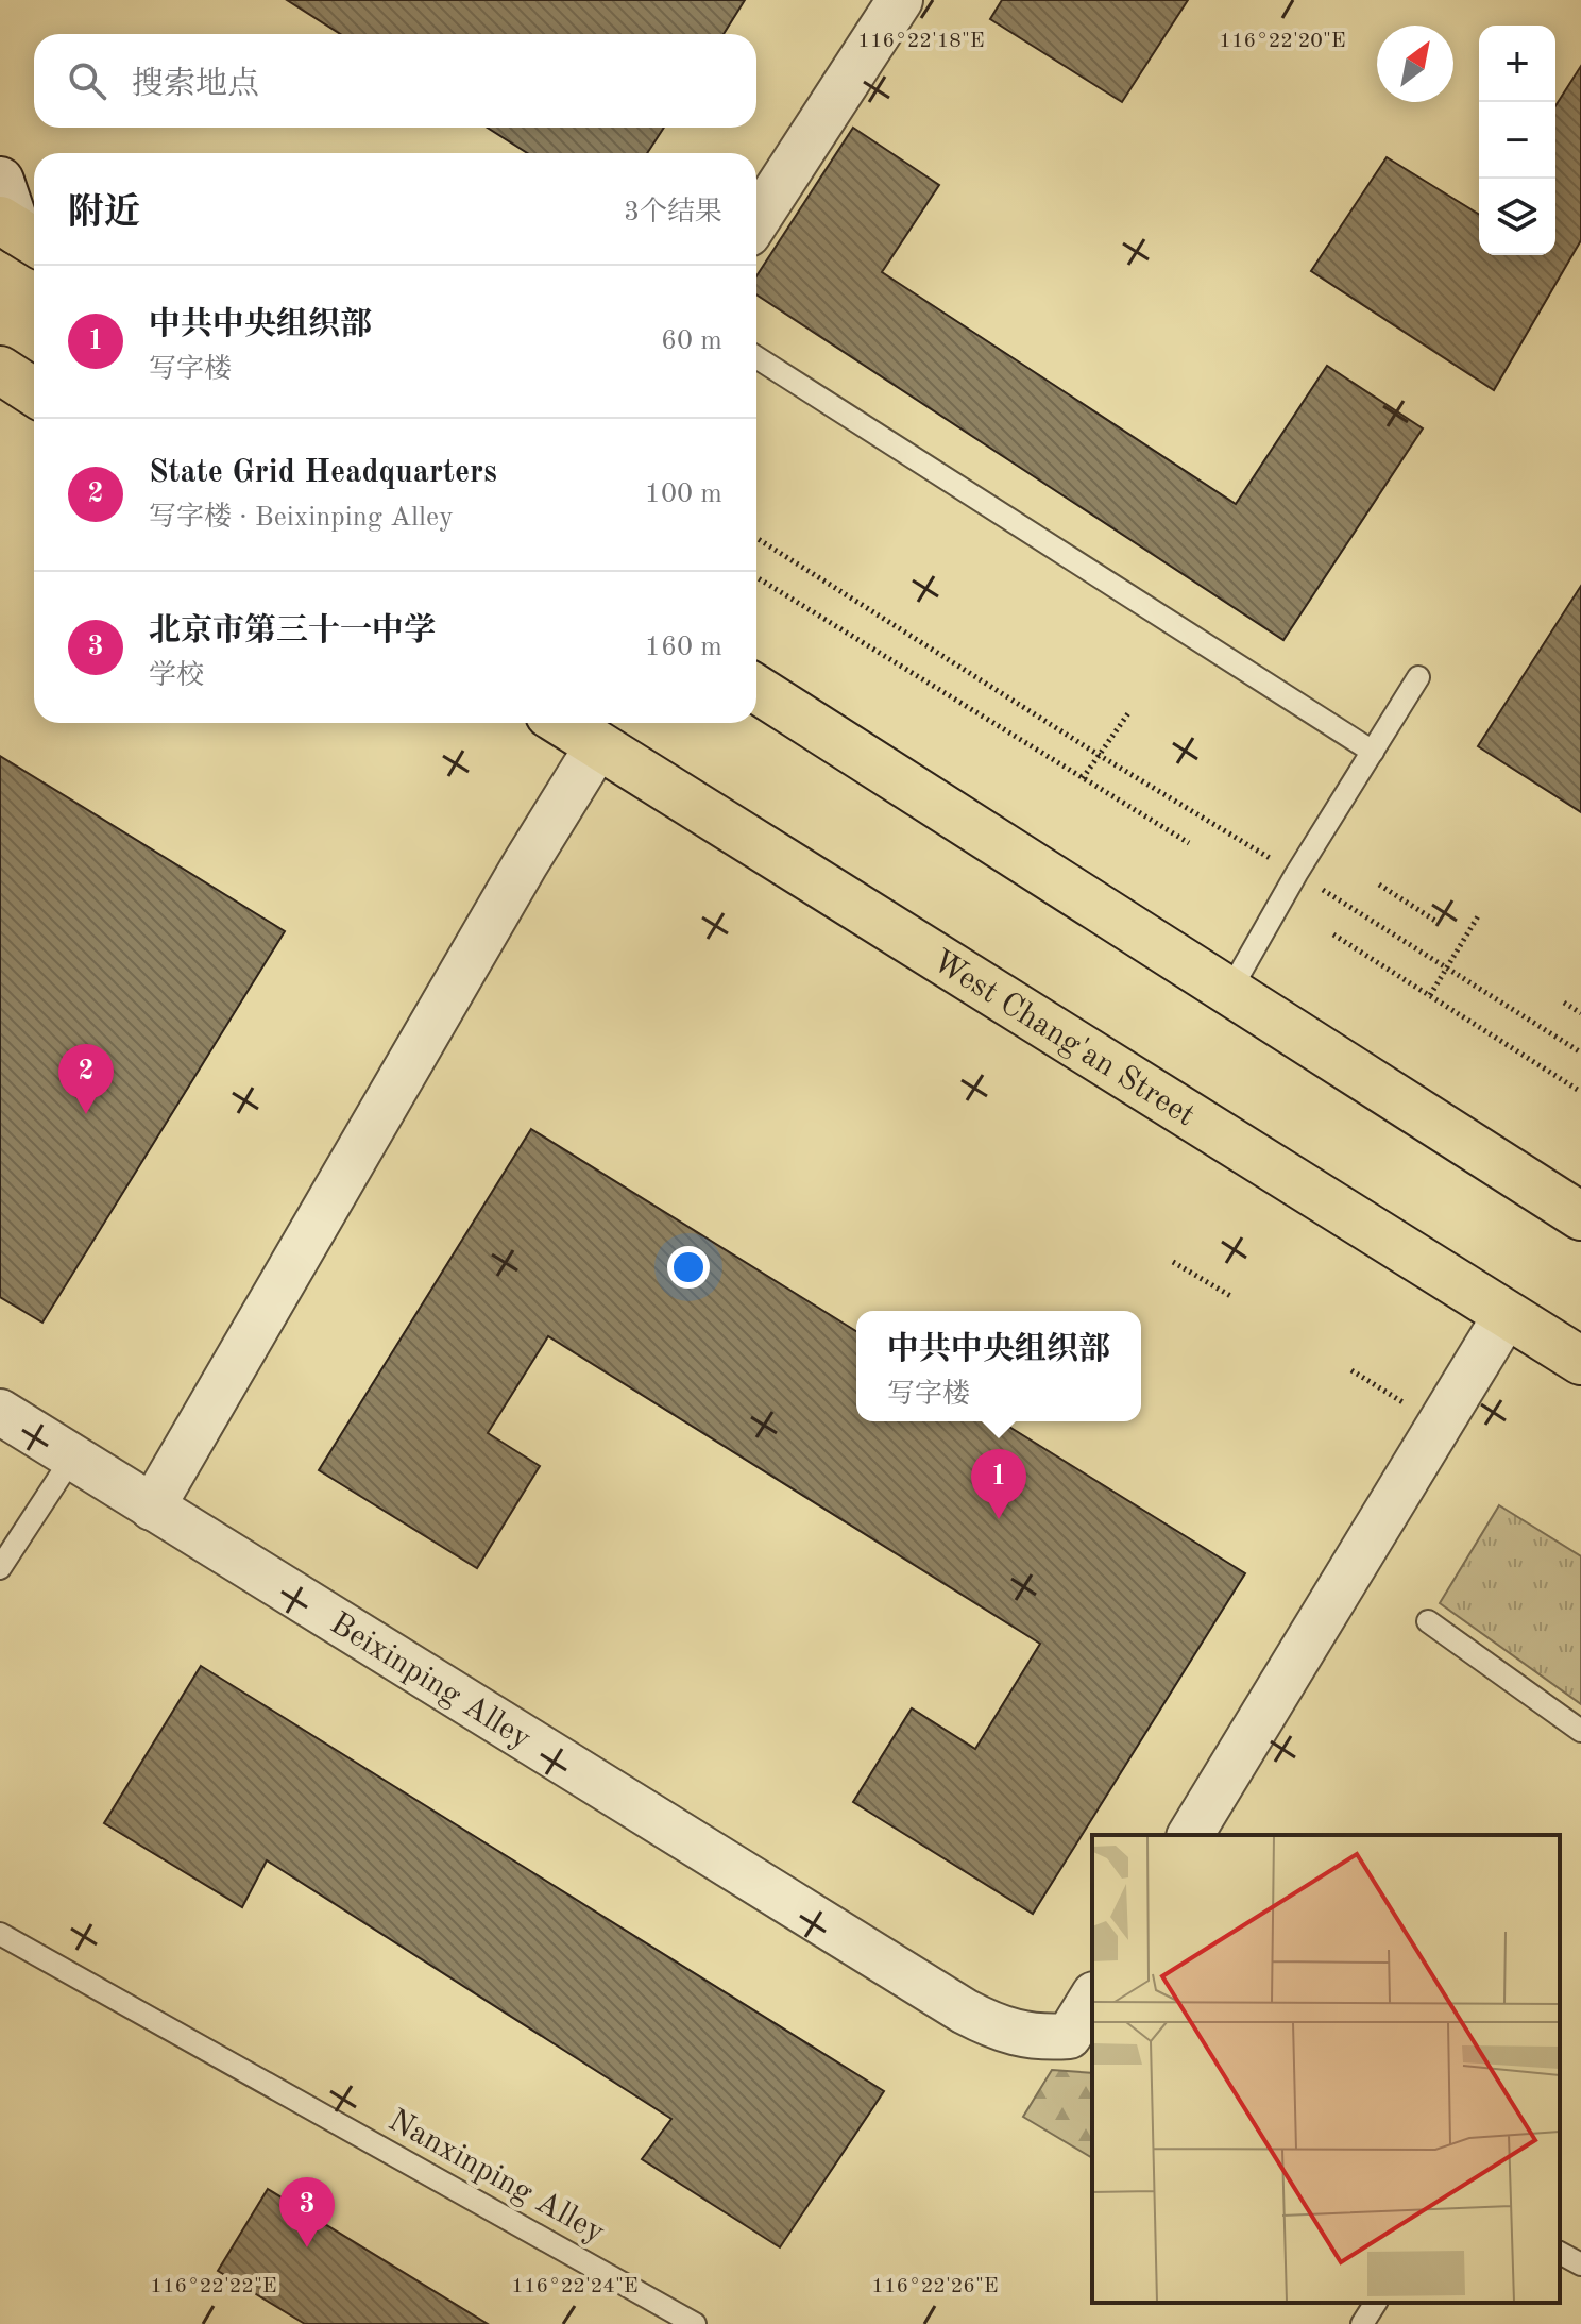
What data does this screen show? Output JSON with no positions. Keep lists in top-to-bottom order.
{
  "streets": {
    "highway": ["West Chang'an Street"],
    "street": ["Beixinping Alley"],
    "lane": ["Nanxinping Alley"]
  },
  "north": "top right",
  "page": {
    "map_buttons": ["+", "−"],
    "search": "搜索地点",
    "heading": ["附近", "3个结果"],
    "list": [
      {
        "mark": "1",
        "name": "中共中央组织部",
        "note": "写字楼",
        "value": "60 m"
      },
      {
        "mark": "2",
        "name": "State Grid Headquarters",
        "note": "写字楼 · Beixinping Alley",
        "value": "100 m"
      },
      {
        "mark": "3",
        "name": "北京市第三十一中学",
        "note": "学校",
        "value": "160 m"
      }
    ],
    "pins": ["2", "1", "3"],
    "popup": ["中共中央组织部", "写字楼"]
  },
  "coordinates": [
    "116°22'20\"E",
    "116°22'18\"E",
    "116°22'22\"E",
    "116°22'24\"E",
    "116°22'26\"E"
  ]
}
